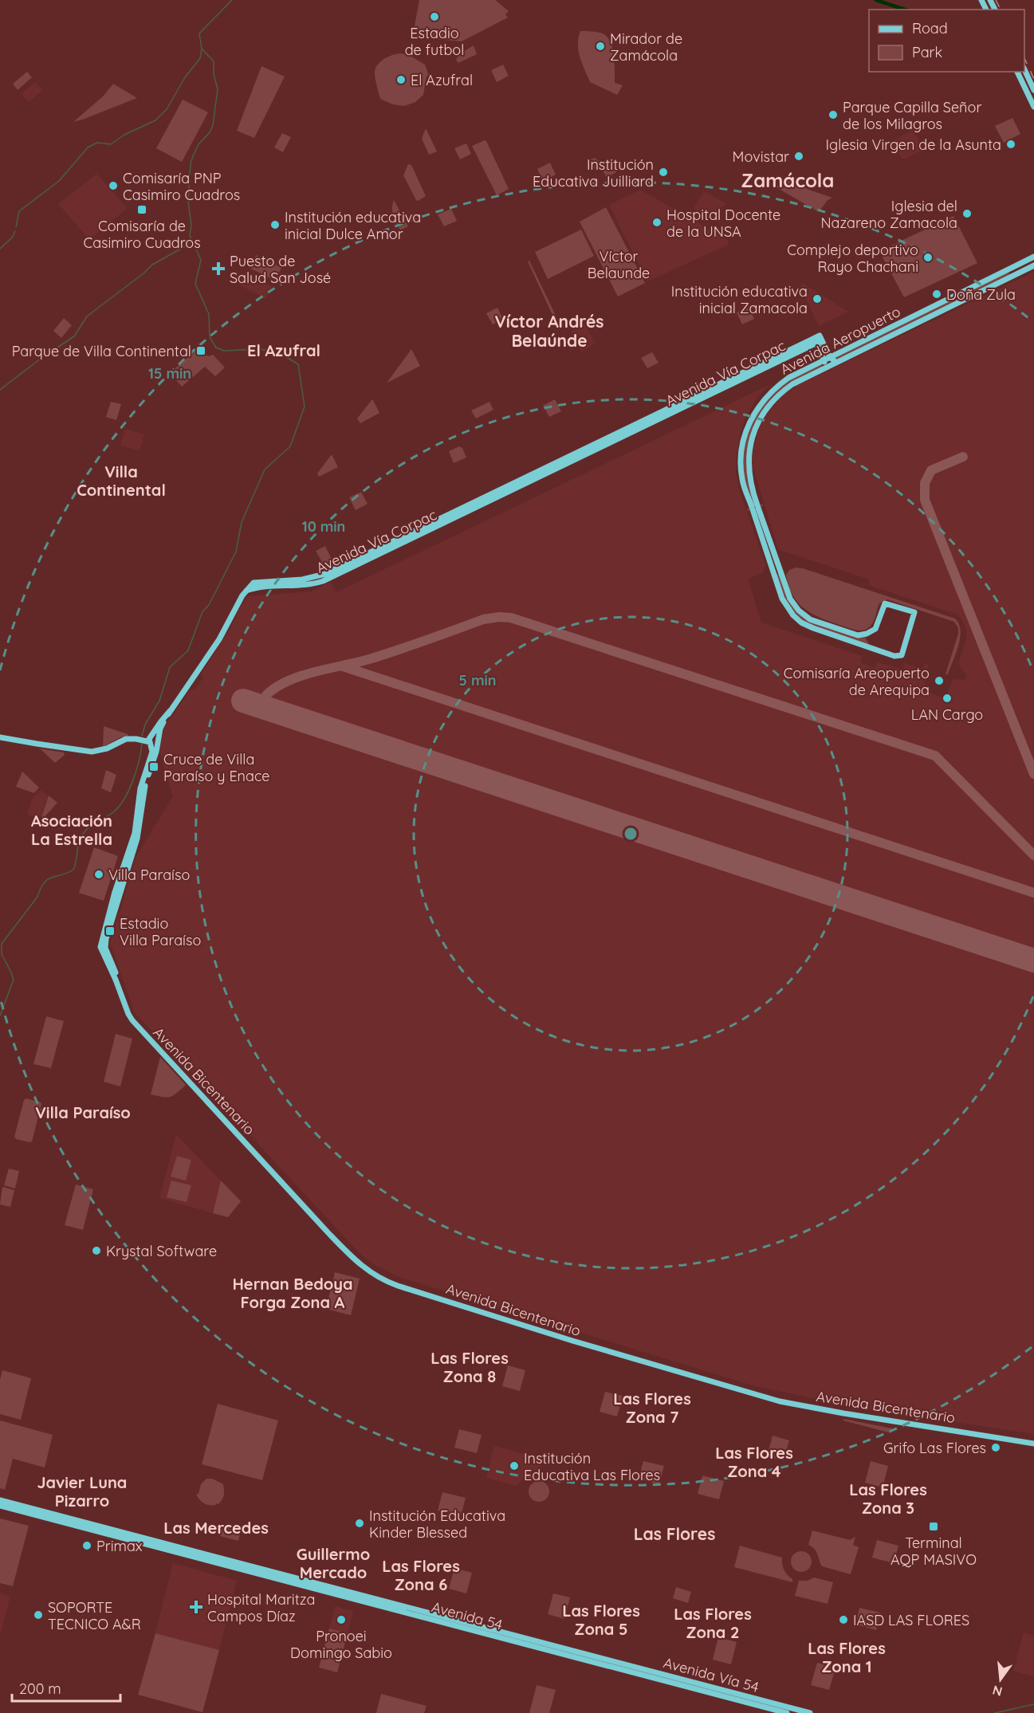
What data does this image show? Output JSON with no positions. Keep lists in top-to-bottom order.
{
  "streets": {
    "main road": [
      "Avenida Aeropuerto",
      "Avenida Vía Corpac",
      "Avenida Bicentenario",
      "Avenida 54",
      "Avenida Vía 54"
    ]
  },
  "crossings": [
    ["Avenida Aeropuerto", "Avenida Vía Corpac"],
    ["Avenida Vía Corpac", "Avenida Bicentenario"],
    ["Avenida 54", "Avenida Vía 54"]
  ],
  "districts": [
    "Zamácola",
    "Víctor Andrés Belaúnde",
    "El Azufral",
    "Villa Continental",
    "Asociación La Estrella",
    "Villa Paraíso",
    "Hernan Bedoya Forga Zona A",
    "Las Flores Zona 8",
    "Las Flores Zona 7",
    "Las Flores Zona 4",
    "Javier Luna Pizarro",
    "Las Flores Zona 3",
    "Las Mercedes",
    "Las Flores",
    "Guillermo Mercado",
    "Las Flores Zona 6",
    "Las Flores Zona 5",
    "Las Flores Zona 2",
    "Las Flores Zona 1"
  ],
  "parks": ["Víctor Belaunde"],
  "places": {
    "other": [
      "Estadio de futbol",
      "Mirador de Zamácola",
      "El Azufral",
      "Parque Capilla Señor de los Milagros",
      "Iglesia Virgen de la Asunta",
      "Movistar",
      "Institución Educativa Juilliard",
      "Comisaría PNP Casimiro Cuadros",
      "Iglesia del Nazareno Zamacola",
      "Hospital Docente de la UNSA",
      "Institución educativa inicial Dulce Amor",
      "Complejo deportivo Rayo Chachani",
      "Doña Zula",
      "Institución educativa inicial Zamacola",
      "Comisaría Areopuerto de Arequipa",
      "LAN Cargo",
      "Villa Paraíso",
      "Krystal Software",
      "Grifo Las Flores",
      "Institución Educativa Las Flores",
      "Institución Educativa Kinder Blessed",
      "Primax",
      "SOPORTE TECNICO A&R",
      "Pronoei Domingo Sabio",
      "IASD LAS FLORES"
    ],
    "transit": [
      "Comisaría de Casimiro Cuadros",
      "Parque de Villa Continental",
      "Cruce de Villa Paraíso y Enace",
      "Estadio Villa Paraíso",
      "Terminal AQP MASIVO"
    ],
    "health": ["Puesto de Salud San José", "Hospital Maritza Campos Díaz"]
  },
  "legend": ["Road", "Park"],
  "scale_bar": "200 m",
  "north": "bottom",
  "rings": ["15 min", "10 min", "5 min"]
}
